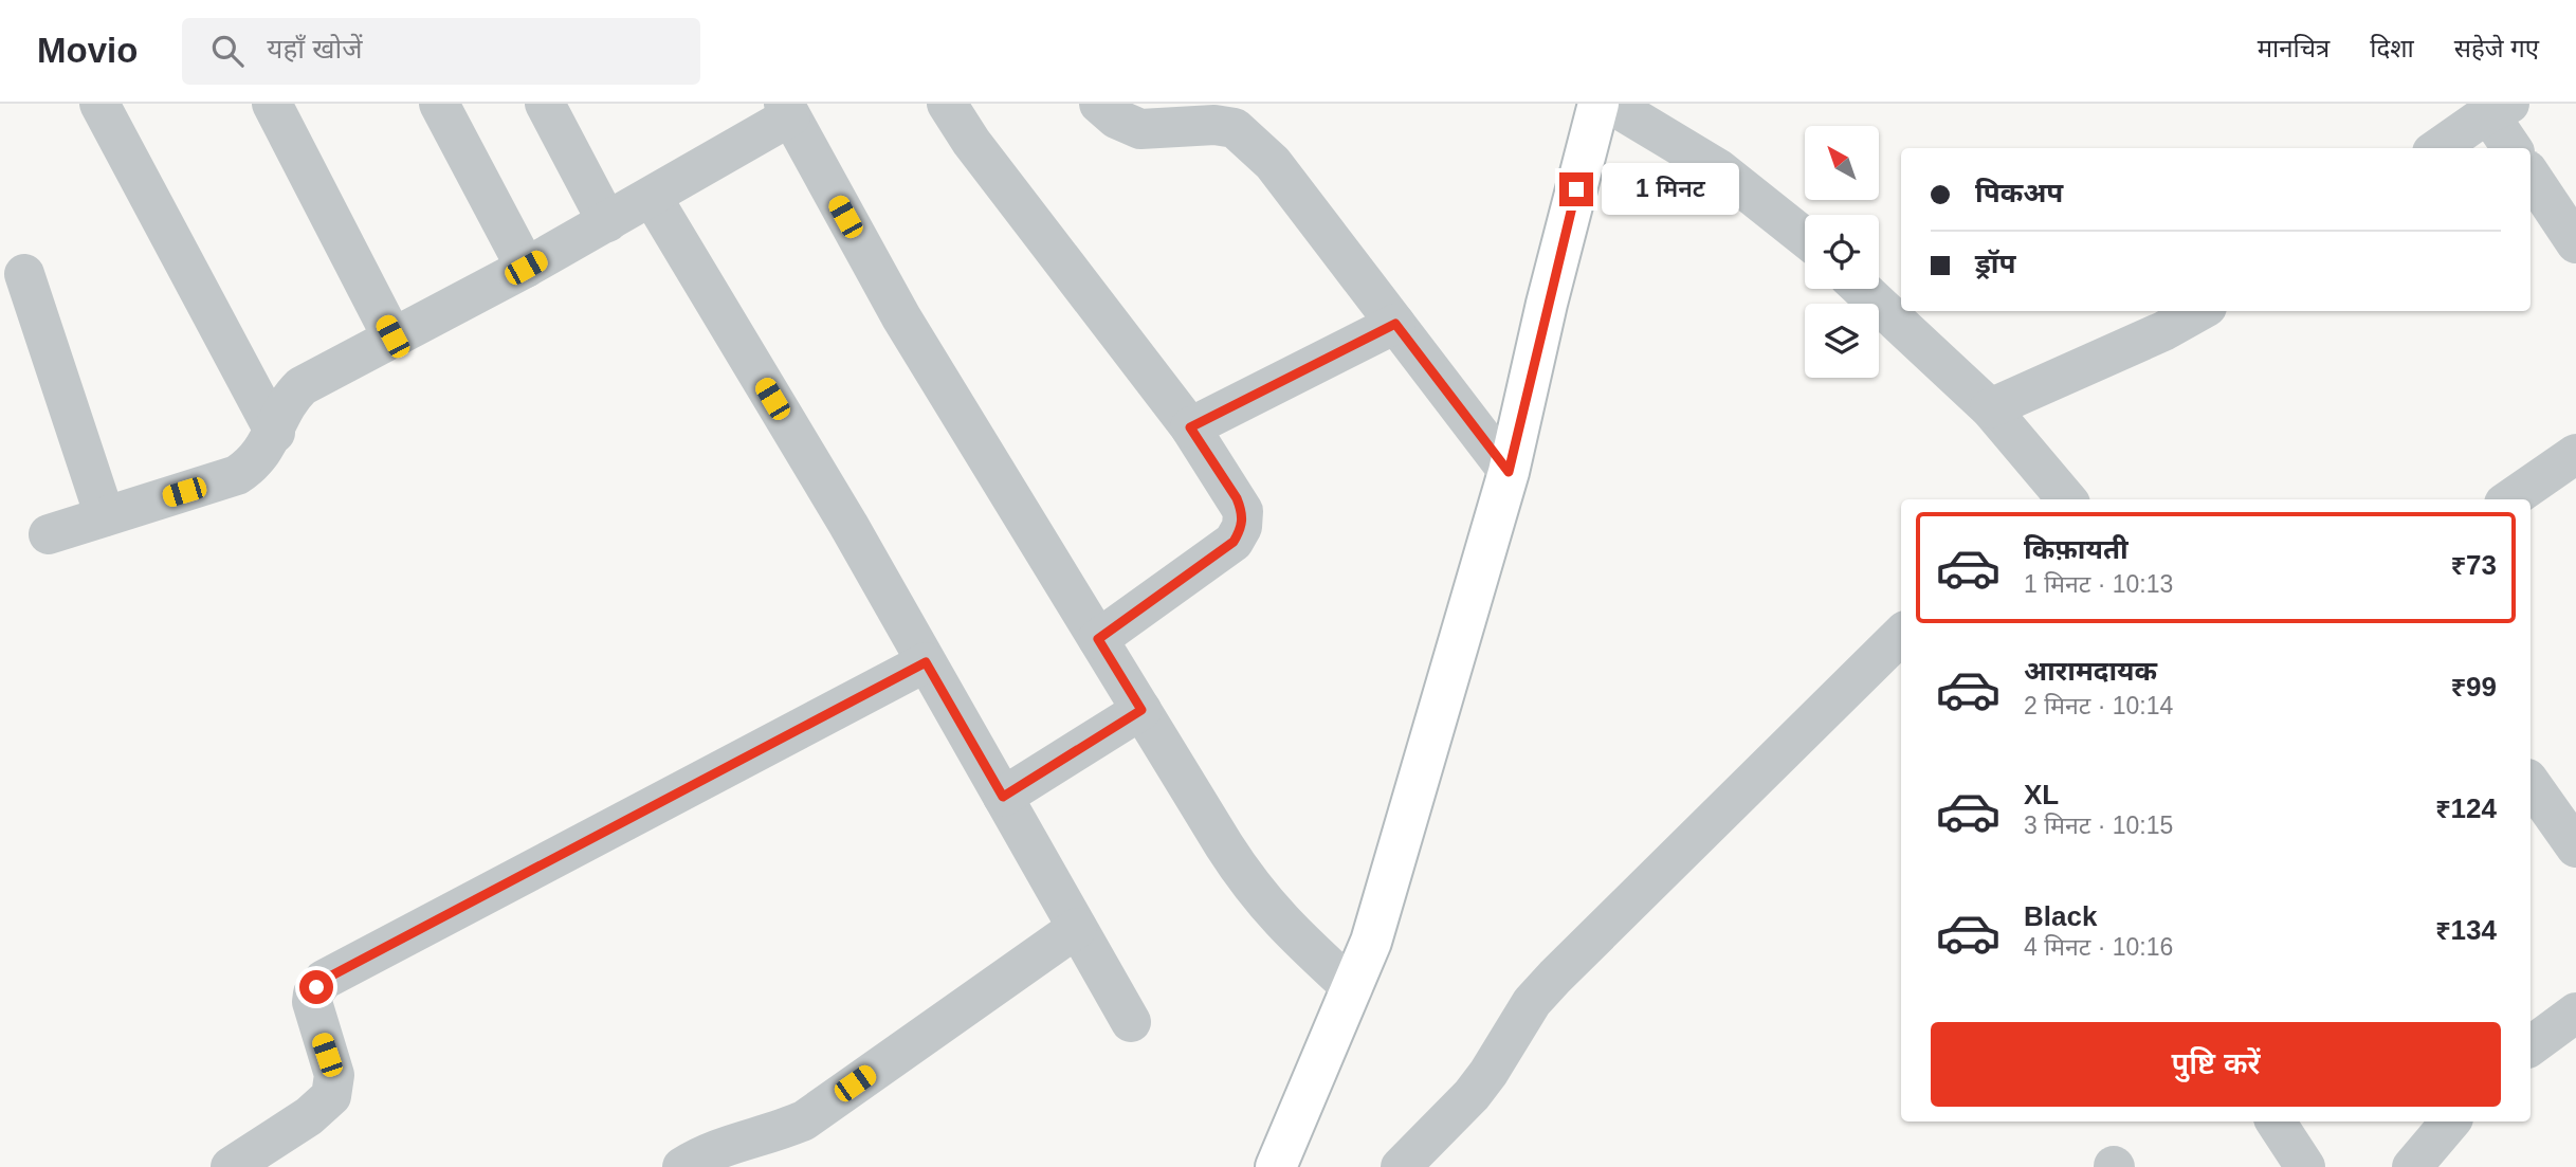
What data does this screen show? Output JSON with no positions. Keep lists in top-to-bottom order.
{
  "north": "top left",
  "page": {
    "header": "Movio",
    "search": "यहाँ खोजें",
    "nav": ["मानचित्र", "दिशा", "सहेजे गए"],
    "banner": ["पिकअप", "ड्रॉप"],
    "bubble": "1 मिनट",
    "list": [
      {
        "name": "किफ़ायती",
        "note": "1 मिनट · 10:13",
        "value": "₹73"
      },
      {
        "name": "आरामदायक",
        "note": "2 मिनट · 10:14",
        "value": "₹99"
      },
      {
        "name": "XL",
        "note": "3 मिनट · 10:15",
        "value": "₹124"
      },
      {
        "name": "Black",
        "note": "4 मिनट · 10:16",
        "value": "₹134"
      }
    ],
    "buttons": "पुष्टि करें"
  }
}
